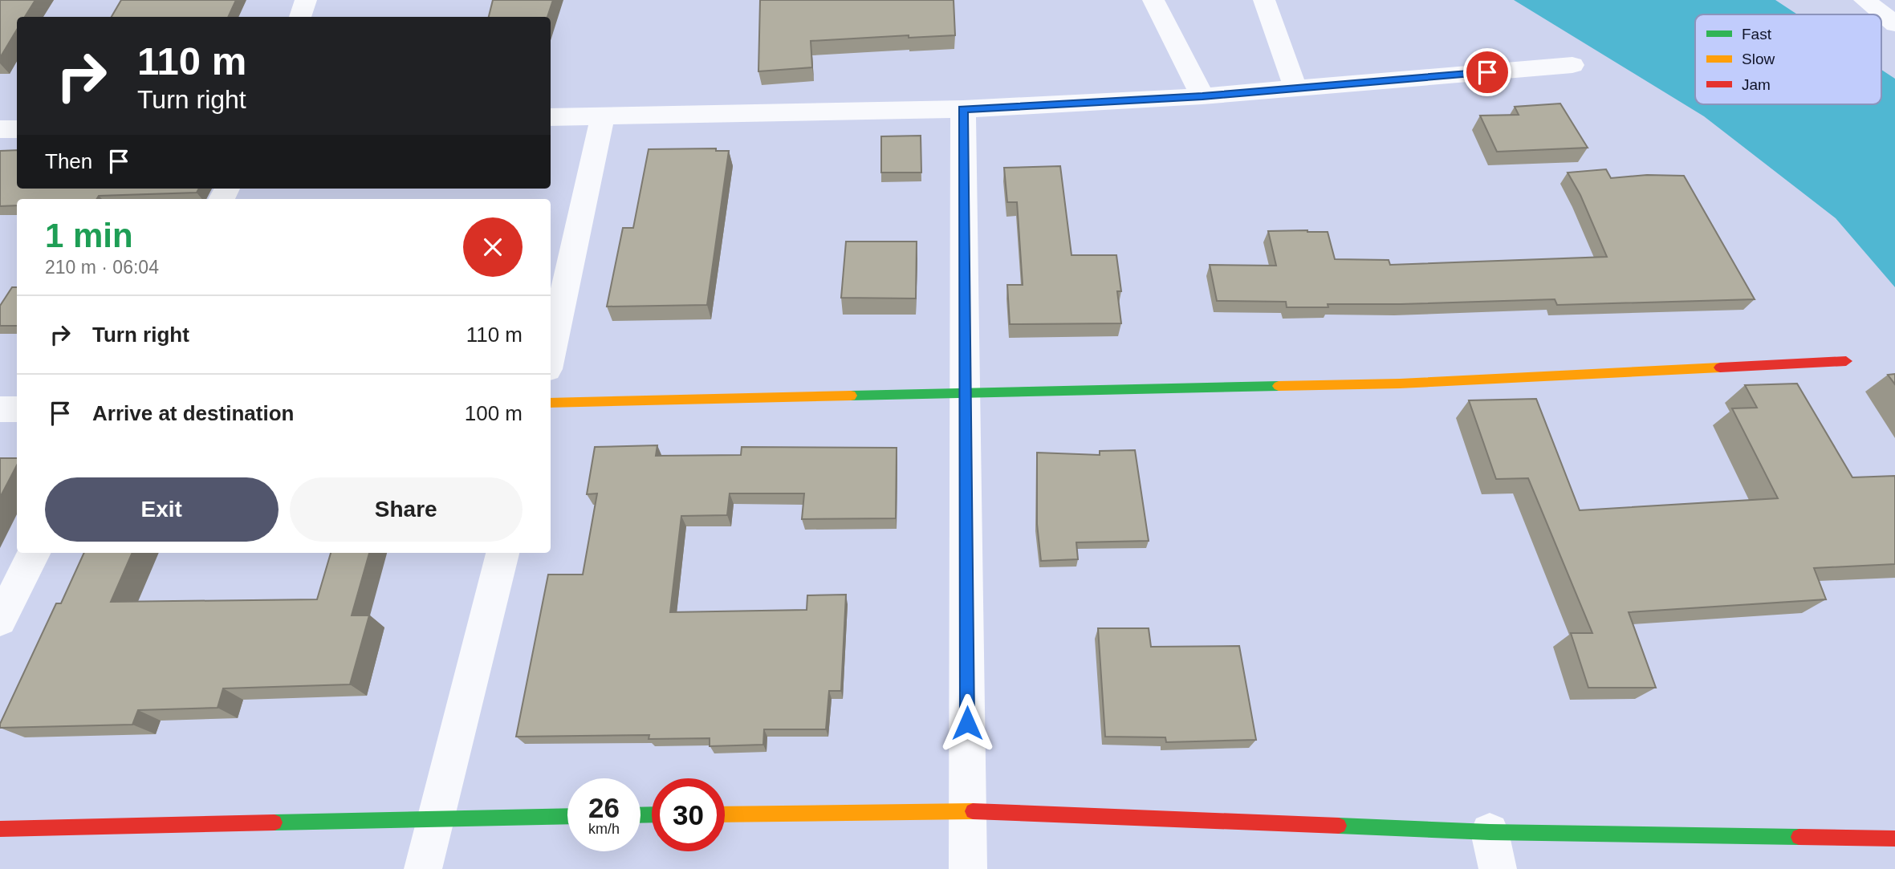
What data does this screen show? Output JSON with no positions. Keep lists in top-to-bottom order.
{
  "legend": ["Fast", "Slow", "Jam"],
  "page": {
    "turn": ["110 m", "Turn right"],
    "then": "Then",
    "heading": ["1 min", "210 m · 06:04"],
    "list": [
      {
        "name": "Turn right",
        "value": "110 m"
      },
      {
        "name": "Arrive at destination",
        "value": "100 m"
      }
    ],
    "buttons": ["Exit", "Share"],
    "speed": "26 km/h",
    "limit": "30"
  }
}
